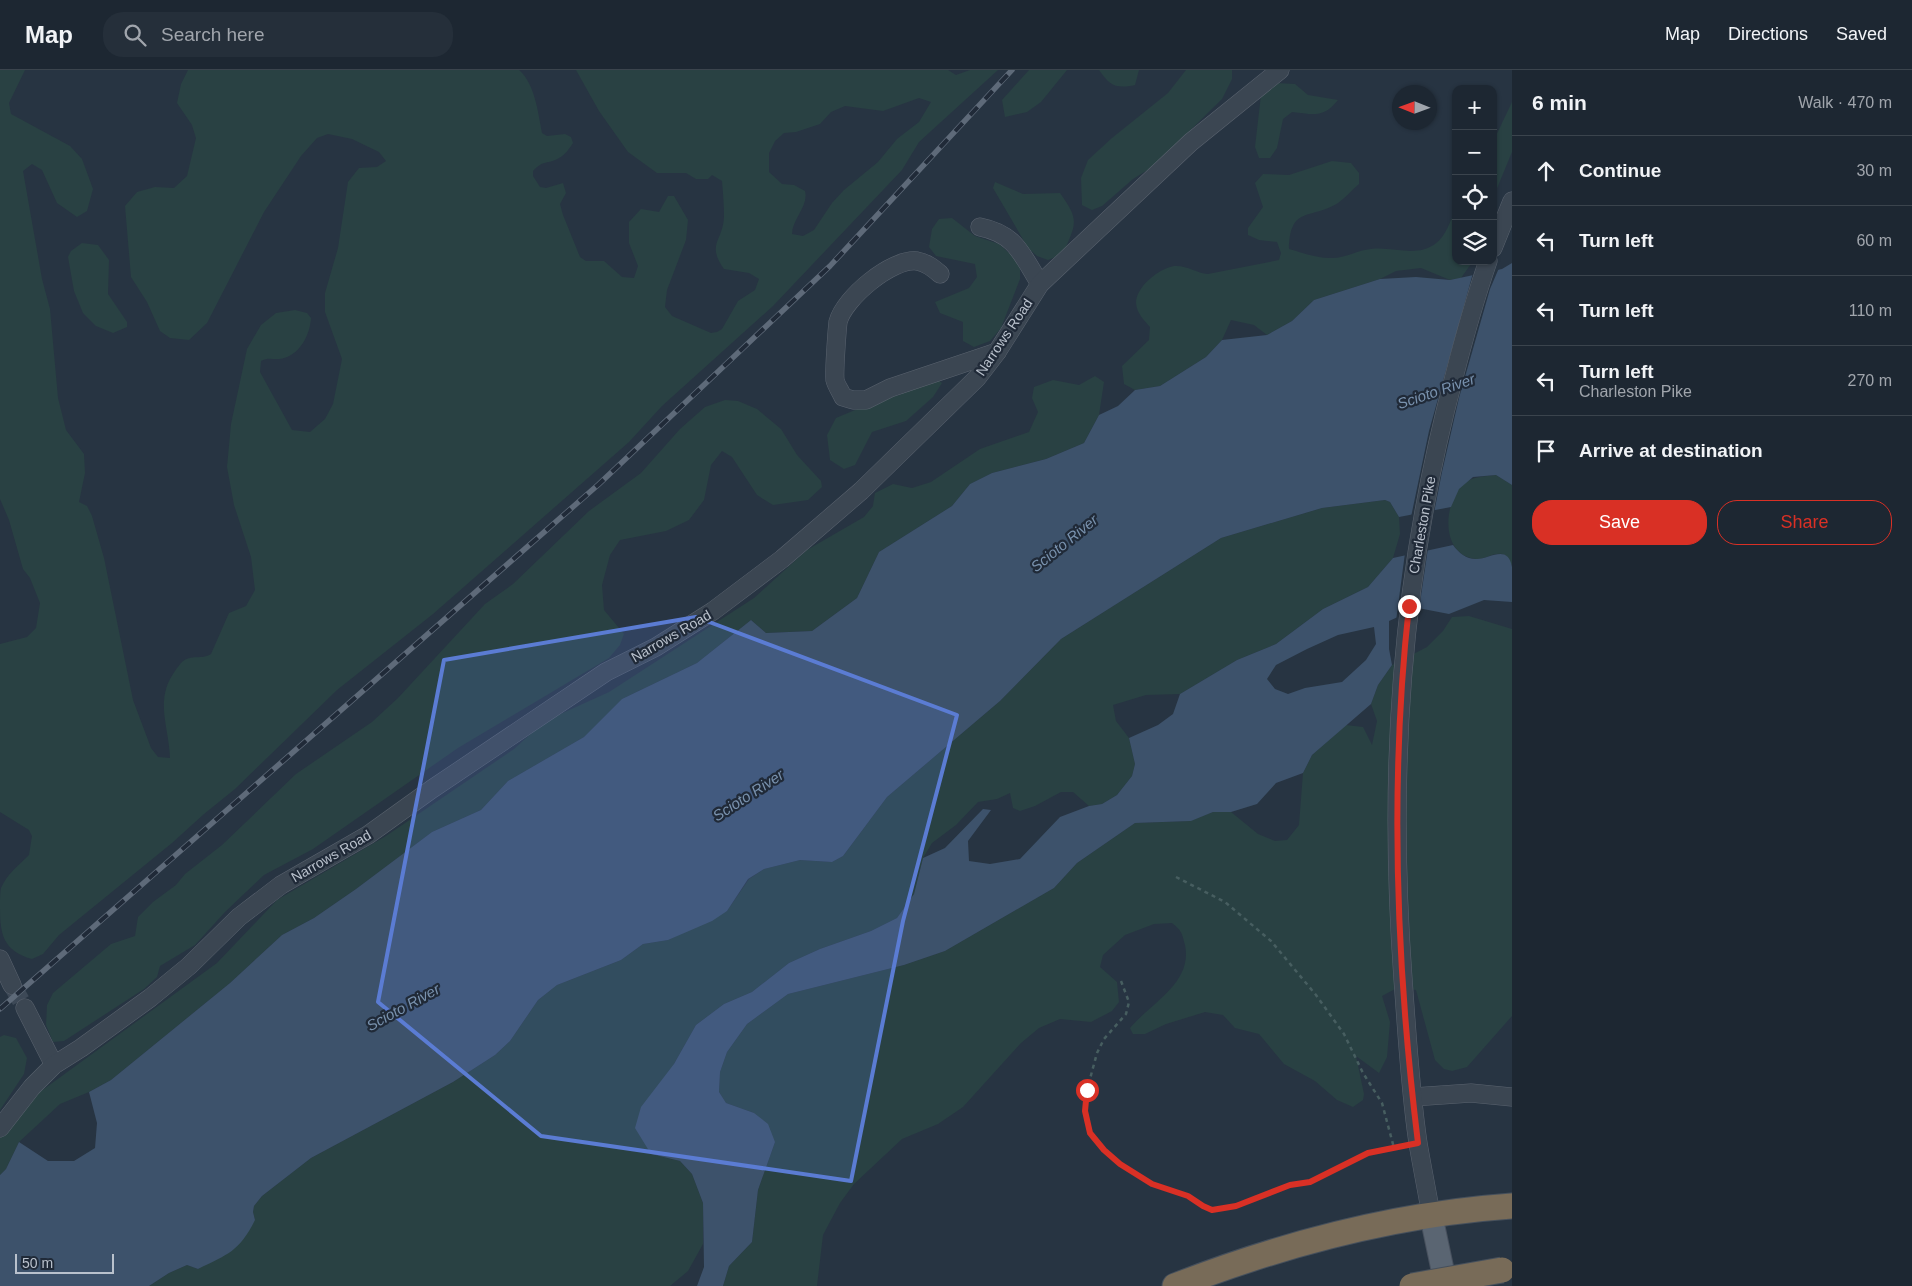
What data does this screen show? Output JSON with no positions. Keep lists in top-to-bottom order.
{
  "streets": {
    "street": ["Narrows Road", "Charleston Pike"]
  },
  "water": ["Scioto River"],
  "scale_bar": "50 m",
  "north": "left",
  "page": {
    "header": "Map",
    "search": "Search here",
    "nav": ["Map", "Directions", "Saved"],
    "heading": ["6 min", "Walk · 470 m"],
    "map_buttons": ["+", "−"],
    "list": [
      ["Continue", "30 m"],
      ["Turn left", "60 m"],
      ["Turn left", "110 m"],
      ["Turn left", "Charleston Pike", "270 m"],
      "Arrive at destination"
    ],
    "buttons": ["Save", "Share"],
    "scale": "50 m"
  }
}
